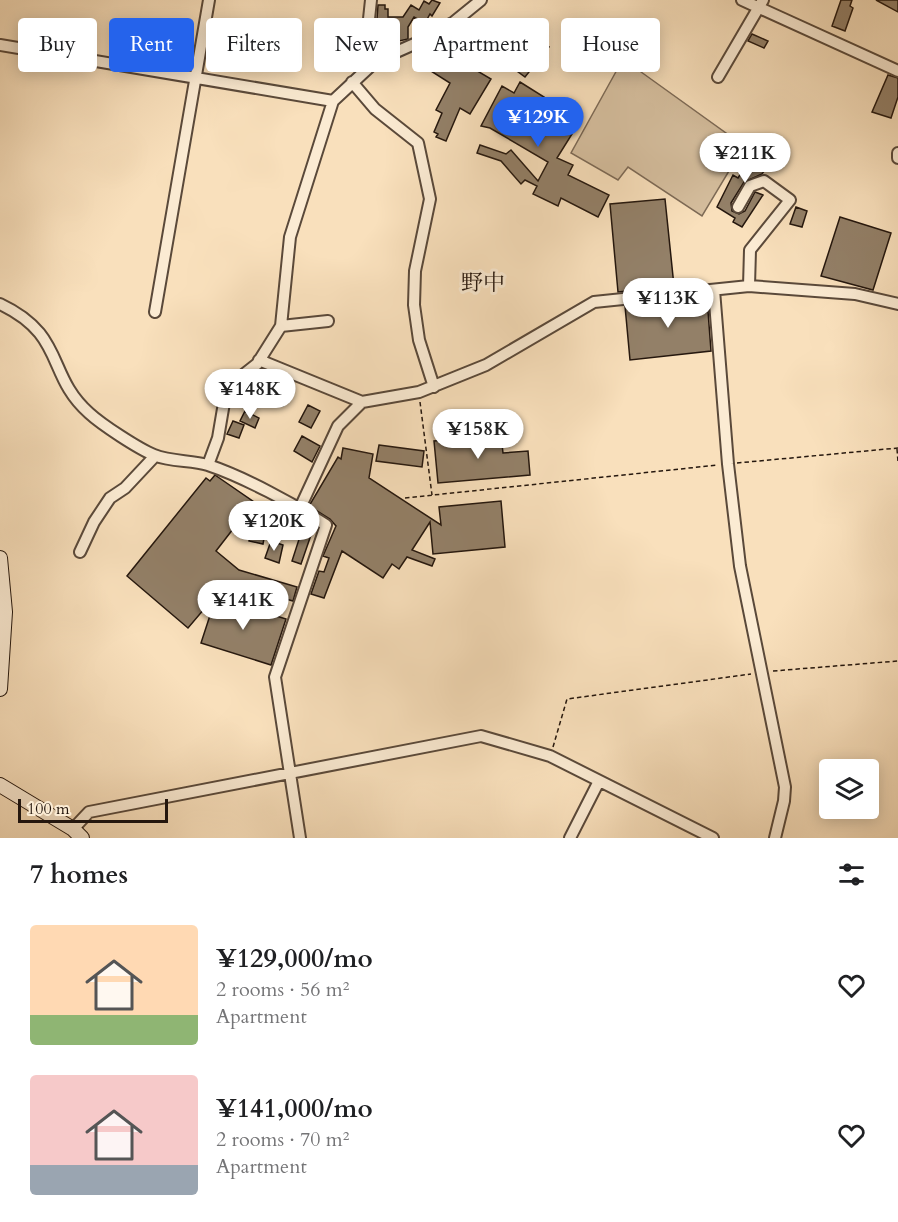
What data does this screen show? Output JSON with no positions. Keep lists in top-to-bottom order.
{
  "districts": ["野中"],
  "scale_bar": "100 m",
  "page": {
    "chip": [
      "Buy",
      "Rent",
      "Filters",
      "New",
      "Apartment",
      "House"
    ],
    "price": [
      "¥129K",
      "¥211K",
      "¥113K",
      "¥148K",
      "¥158K",
      "¥120K",
      "¥141K"
    ],
    "scale": "100 m",
    "heading": "7 homes",
    "list": [
      {
        "name": "¥129,000/mo",
        "note": "2 rooms · 56 m² · Apartment"
      },
      {
        "name": "¥141,000/mo",
        "note": "2 rooms · 70 m² · Apartment"
      }
    ]
  }
}
